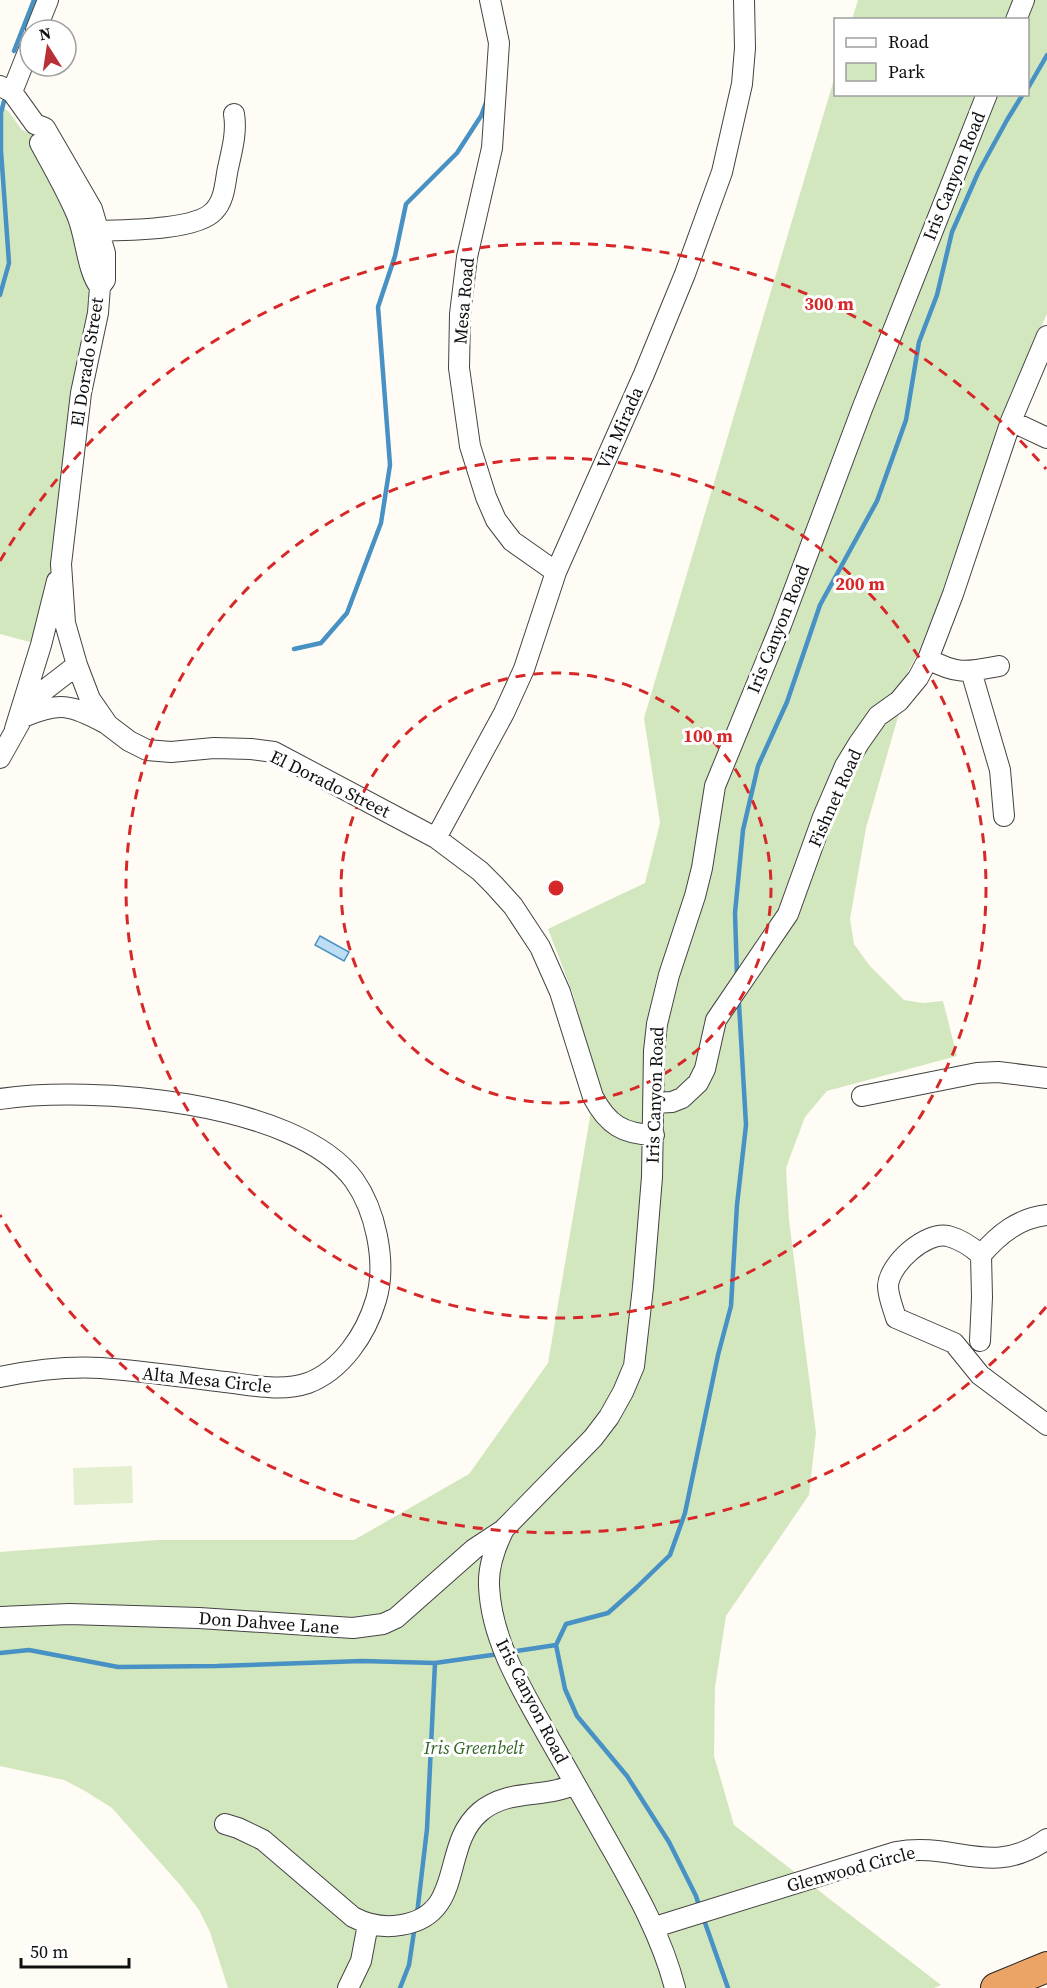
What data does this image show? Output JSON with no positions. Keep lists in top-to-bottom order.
{
  "streets": {
    "street": [
      "Iris Canyon Road",
      "Mesa Road",
      "El Dorado Street",
      "Via Mirada",
      "Fishnet Road",
      "Alta Mesa Circle",
      "Don Dahvee Lane",
      "Glenwood Circle"
    ]
  },
  "crossings": [
    ["Iris Canyon Road", "El Dorado Street"],
    ["Iris Canyon Road", "Fishnet Road"],
    ["Iris Canyon Road", "Don Dahvee Lane"],
    ["Iris Canyon Road", "Glenwood Circle"],
    ["Mesa Road", "Via Mirada"],
    ["El Dorado Street", "Via Mirada"]
  ],
  "parks": ["Iris Greenbelt"],
  "legend": ["Road", "Park"],
  "scale_bar": "50 m",
  "north": "top",
  "rings": ["300 m", "200 m", "100 m"]
}
